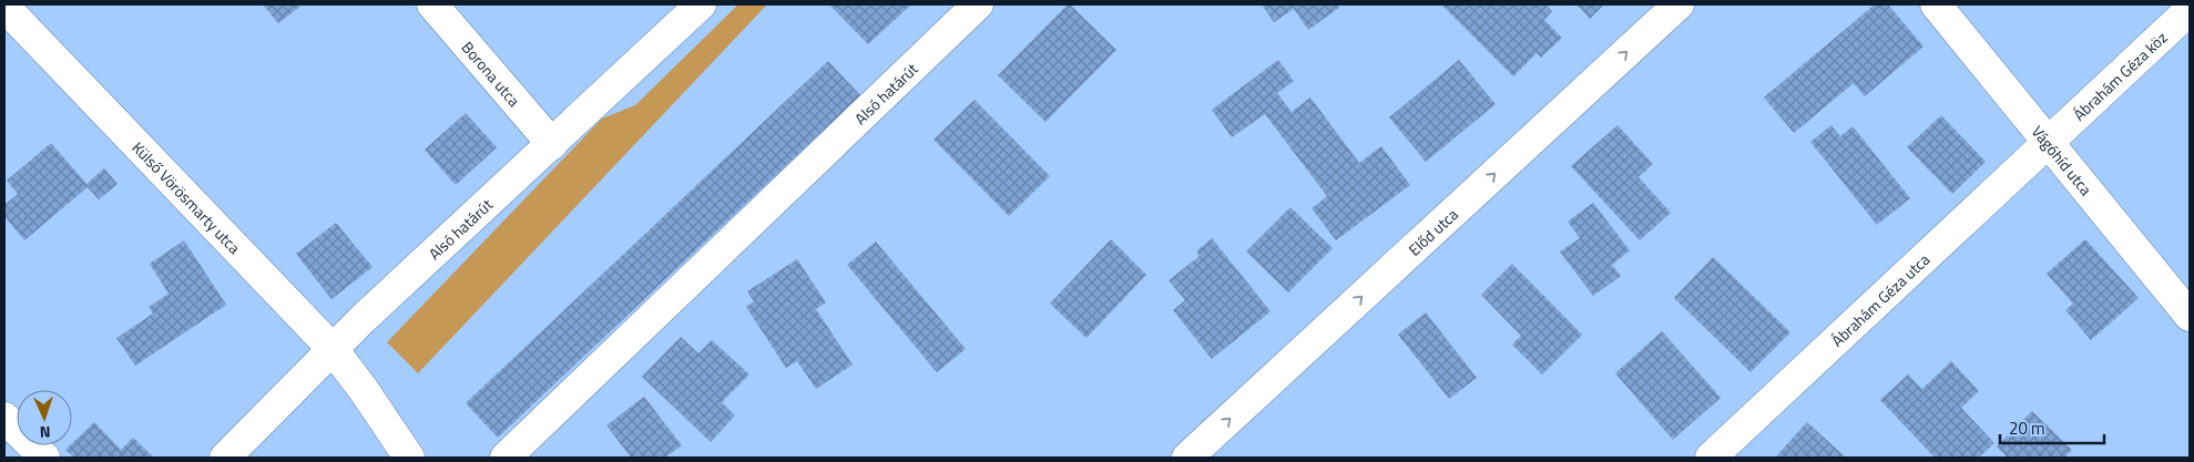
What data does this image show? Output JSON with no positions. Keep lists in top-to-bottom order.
{
  "streets": {
    "street": [
      "Borona utca",
      "Ábrahám Géza köz",
      "Alsó határút",
      "Vágóhíd utca",
      "Külső Vörösmarty utca",
      "Előd utca",
      "Ábrahám Géza utca"
    ]
  },
  "crossings": [
    ["Borona utca", "Alsó határút"],
    ["Ábrahám Géza köz", "Vágóhíd utca"],
    ["Ábrahám Géza köz", "Ábrahám Géza utca"],
    ["Alsó határút", "Külső Vörösmarty utca"],
    ["Vágóhíd utca", "Ábrahám Géza utca"]
  ],
  "one_way": ["Előd utca"],
  "scale_bar": "20 m",
  "north": "bottom"
}
